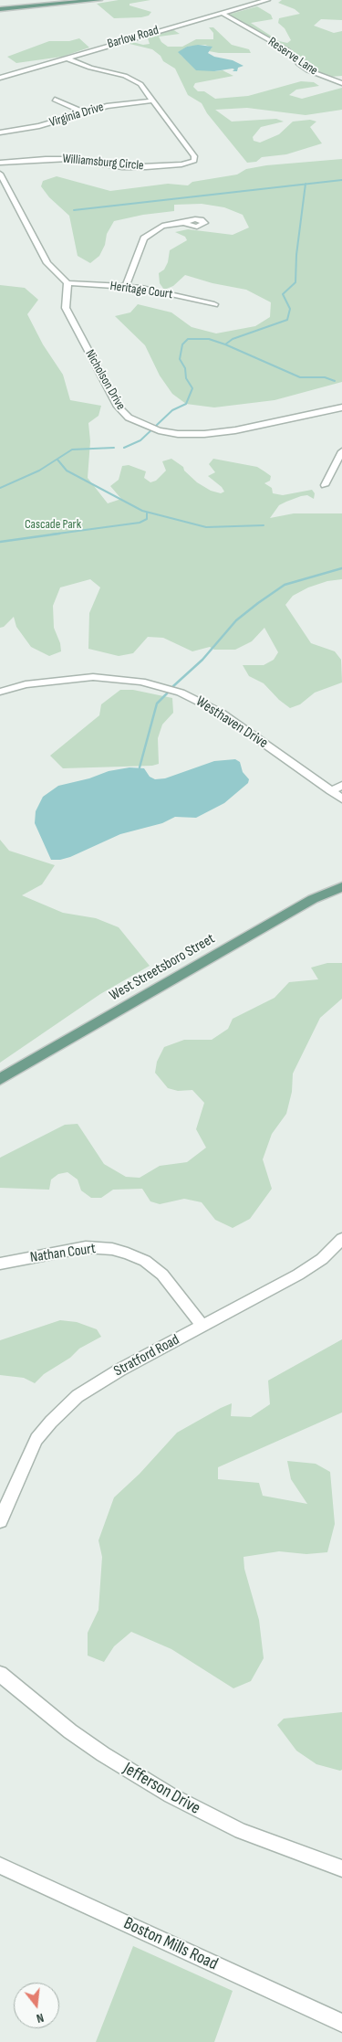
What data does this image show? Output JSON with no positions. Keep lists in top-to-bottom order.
{
  "streets": {
    "main road": ["West Streetsboro Street"],
    "street": [
      "Barlow Road",
      "Reserve Lane",
      "Virginia Drive",
      "Williamsburg Circle",
      "Heritage Court",
      "Nicholson Drive",
      "Westhaven Drive",
      "Nathan Court",
      "Stratford Road",
      "Jefferson Drive",
      "Boston Mills Road"
    ]
  },
  "crossings": [
    ["Barlow Road", "Reserve Lane"],
    ["Barlow Road", "Williamsburg Circle"],
    ["Virginia Drive", "Williamsburg Circle"],
    ["Heritage Court", "Nicholson Drive"],
    ["Nathan Court", "Stratford Road"]
  ],
  "parks": ["Cascade Park"],
  "north": "bottom"
}
